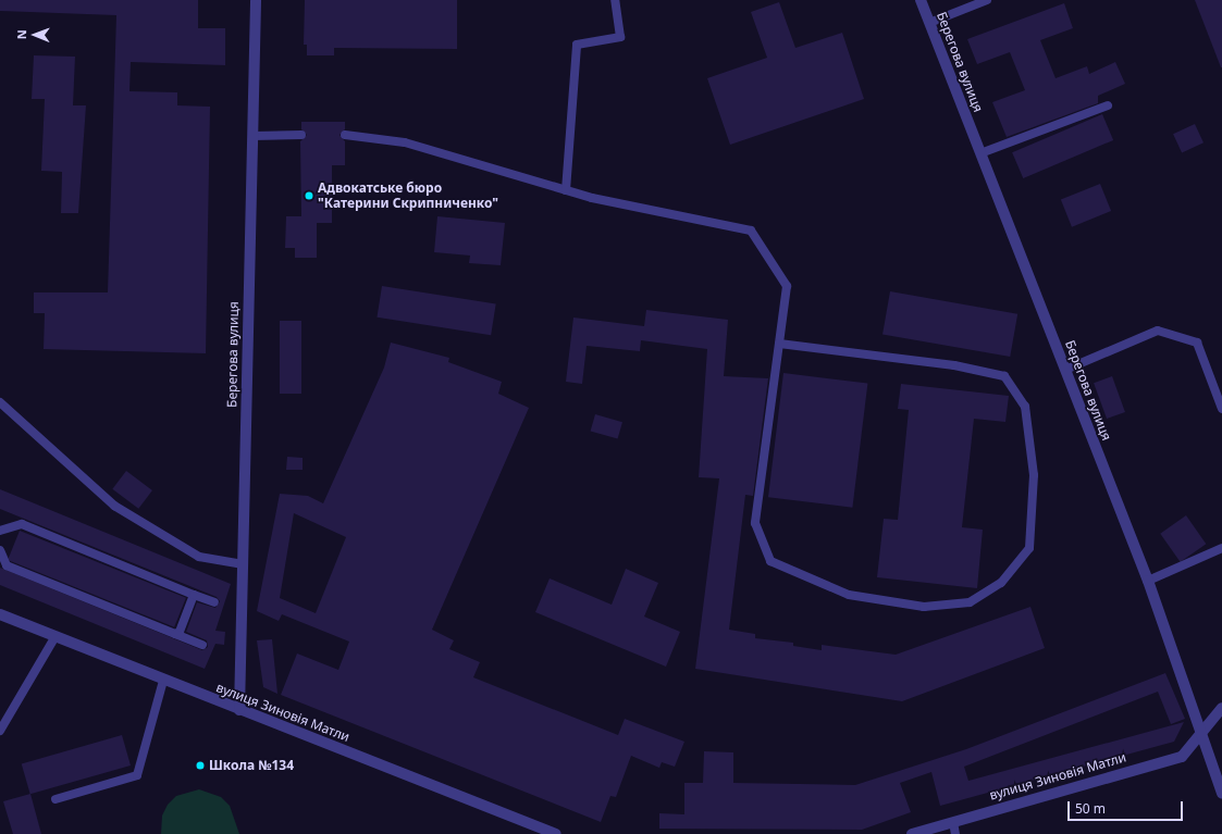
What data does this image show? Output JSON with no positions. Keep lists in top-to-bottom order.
{
  "streets": {
    "street": ["Берегова вулиця", "вулиця Зиновія Матли"]
  },
  "crossings": [
    ["Берегова вулиця", "вулиця Зиновія Матли"]
  ],
  "places": ["Адвокатське бюро \"Катерини Скрипниченко\"", "Школа №134"],
  "scale_bar": "50 m",
  "north": "left"
}
